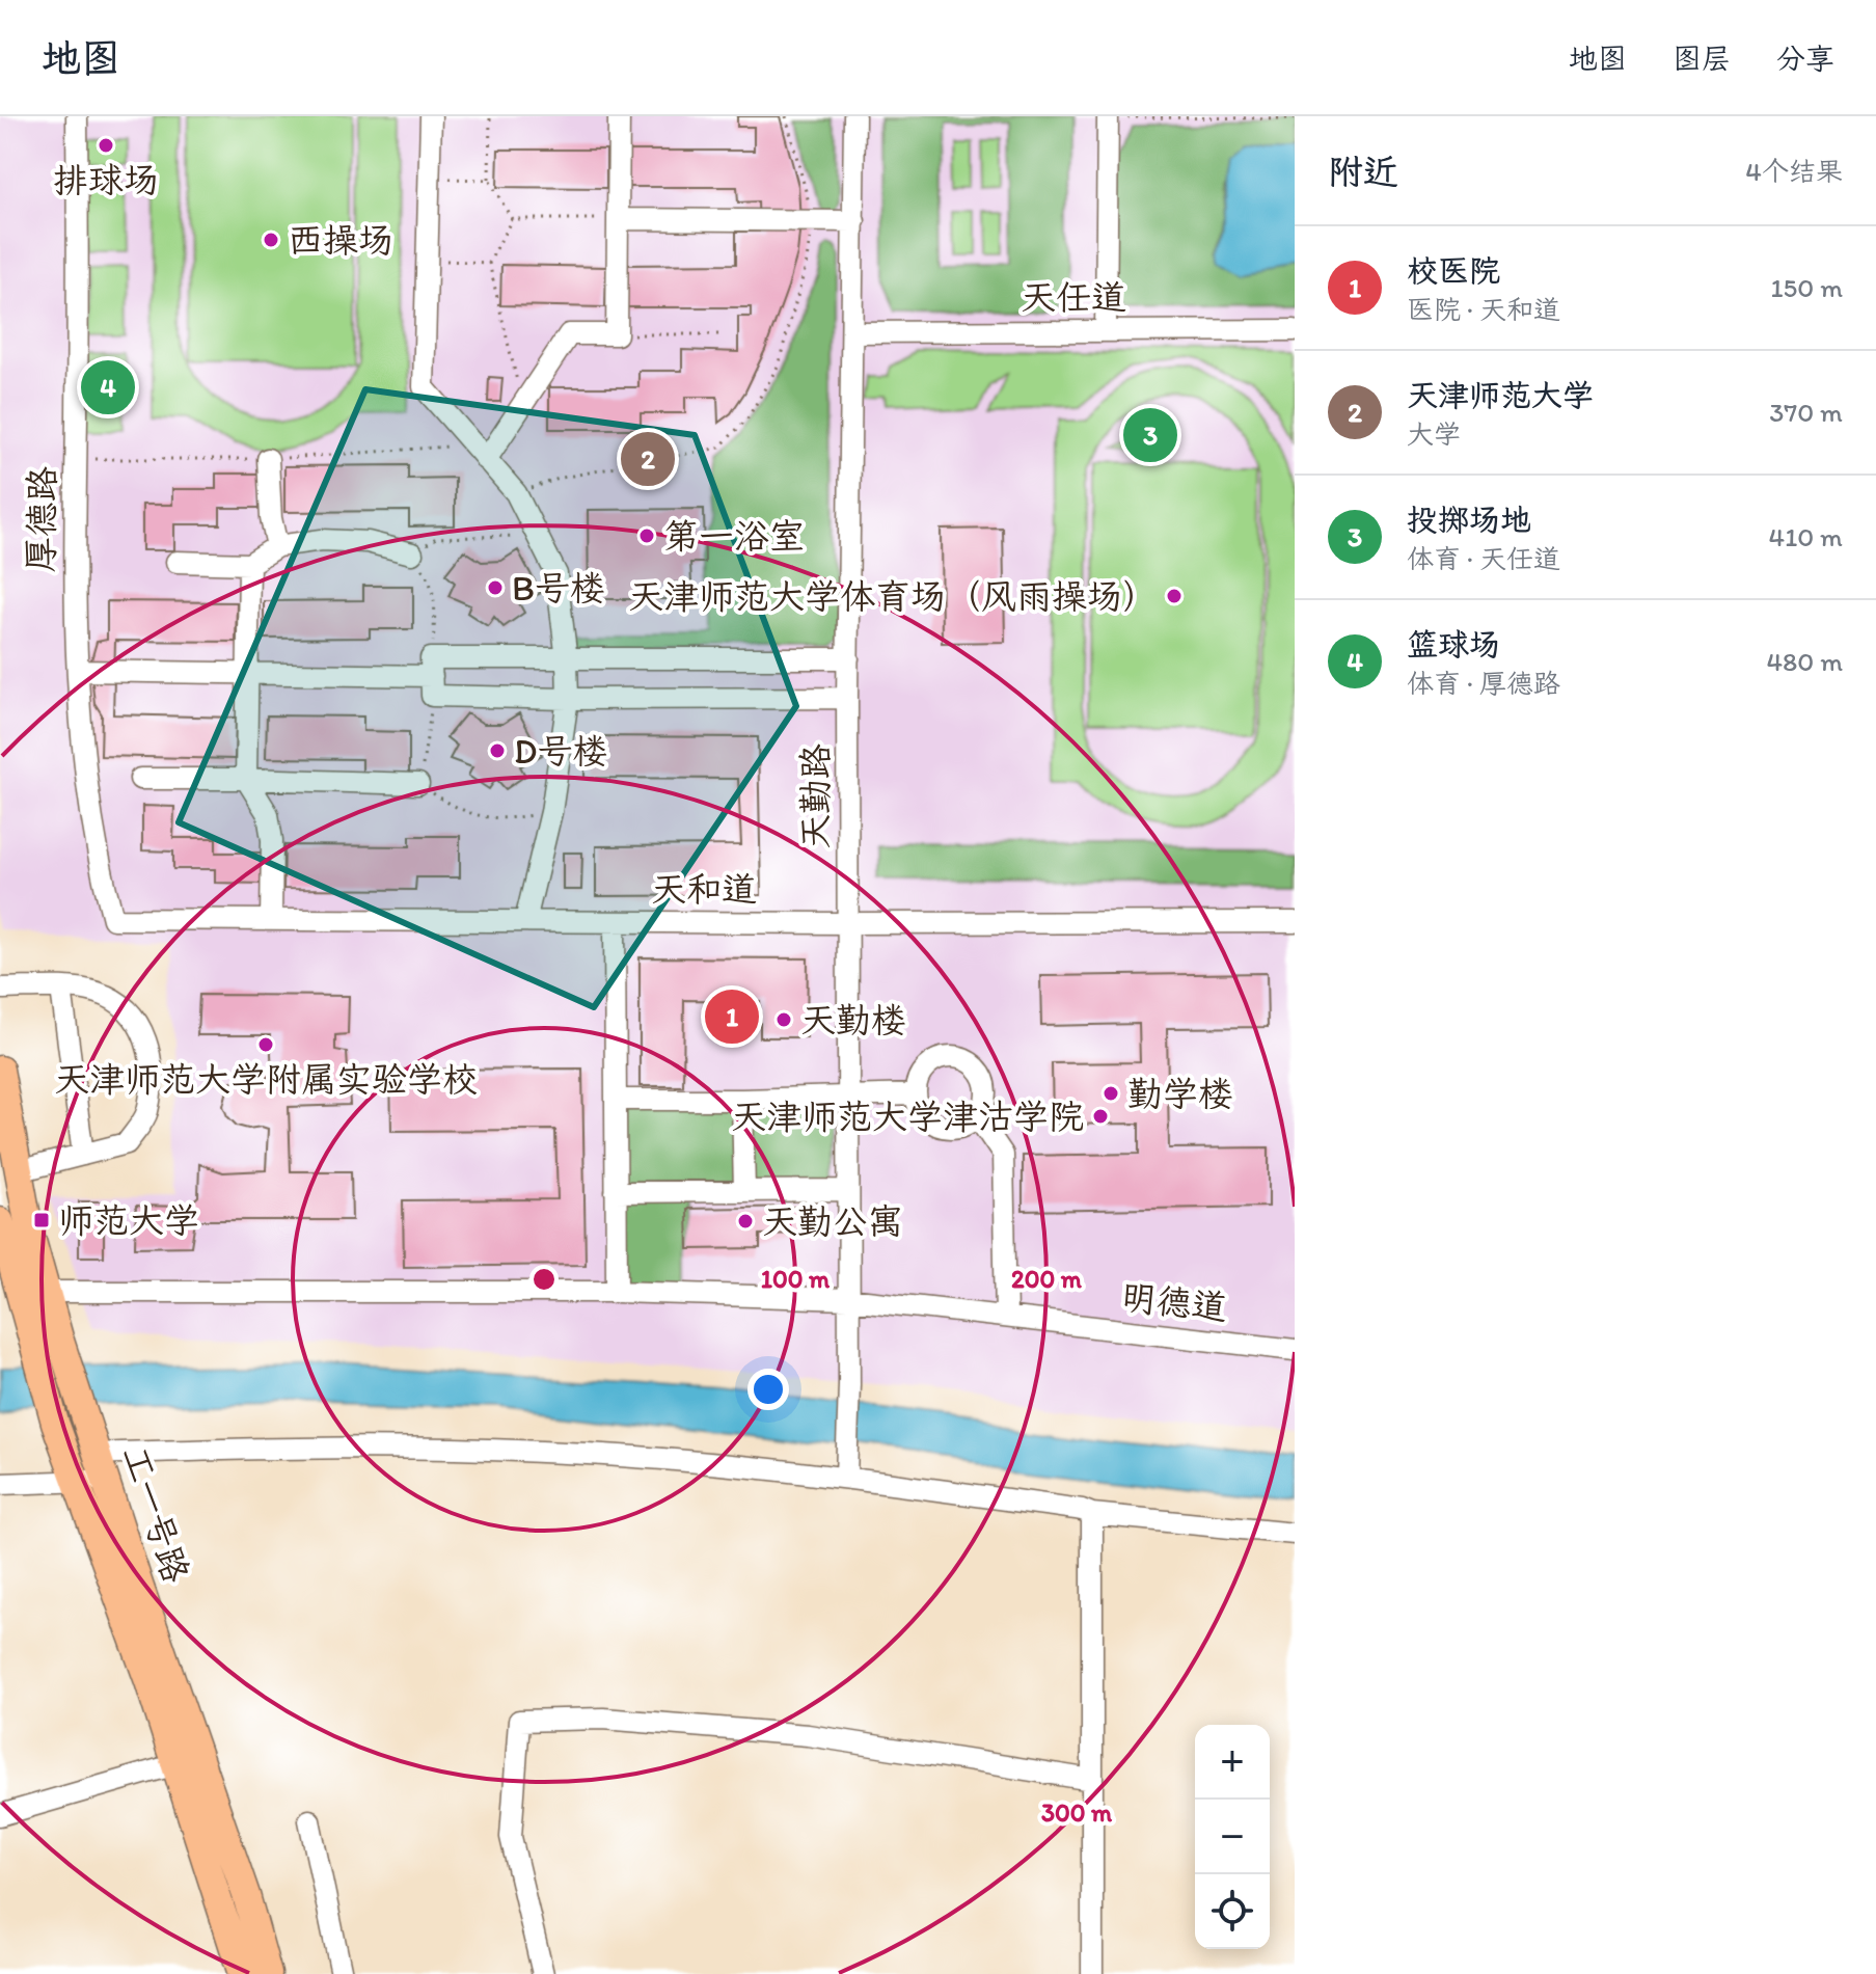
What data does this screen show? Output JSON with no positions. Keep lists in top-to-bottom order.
{
  "streets": {
    "main road": ["工一号路"],
    "street": [
      "天任道",
      "厚德路",
      "天勤路",
      "天和道",
      "明德道"
    ]
  },
  "crossings": [
    ["天任道", "天勤路"],
    ["厚德路", "天和道"],
    ["天勤路", "天和道"],
    ["天勤路", "明德道"],
    ["明德道", "工一号路"]
  ],
  "places": {
    "other": [
      "排球场",
      "西操场",
      "第一浴室",
      "B号楼",
      "天津师范大学体育场（风雨操场）",
      "D号楼",
      "天勤楼",
      "天津师范大学附属实验学校",
      "勤学楼",
      "天津师范大学津沽学院",
      "天勤公寓"
    ],
    "transit": ["师范大学"]
  },
  "page": {
    "header": "地图",
    "nav": ["地图", "图层", "分享"],
    "heading": ["附近", "4个结果"],
    "list": [
      {
        "mark": "1",
        "name": "校医院",
        "note": "医院 · 天和道",
        "value": "150 m"
      },
      {
        "mark": "2",
        "name": "天津师范大学",
        "note": "大学",
        "value": "370 m"
      },
      {
        "mark": "3",
        "name": "投掷场地",
        "note": "体育 · 天任道",
        "value": "410 m"
      },
      {
        "mark": "4",
        "name": "篮球场",
        "note": "体育 · 厚德路",
        "value": "480 m"
      }
    ],
    "pins": [
      "4",
      "3",
      "2",
      "1"
    ],
    "map_buttons": ["+", "−"]
  },
  "rings": ["100 m", "200 m", "300 m"]
}
